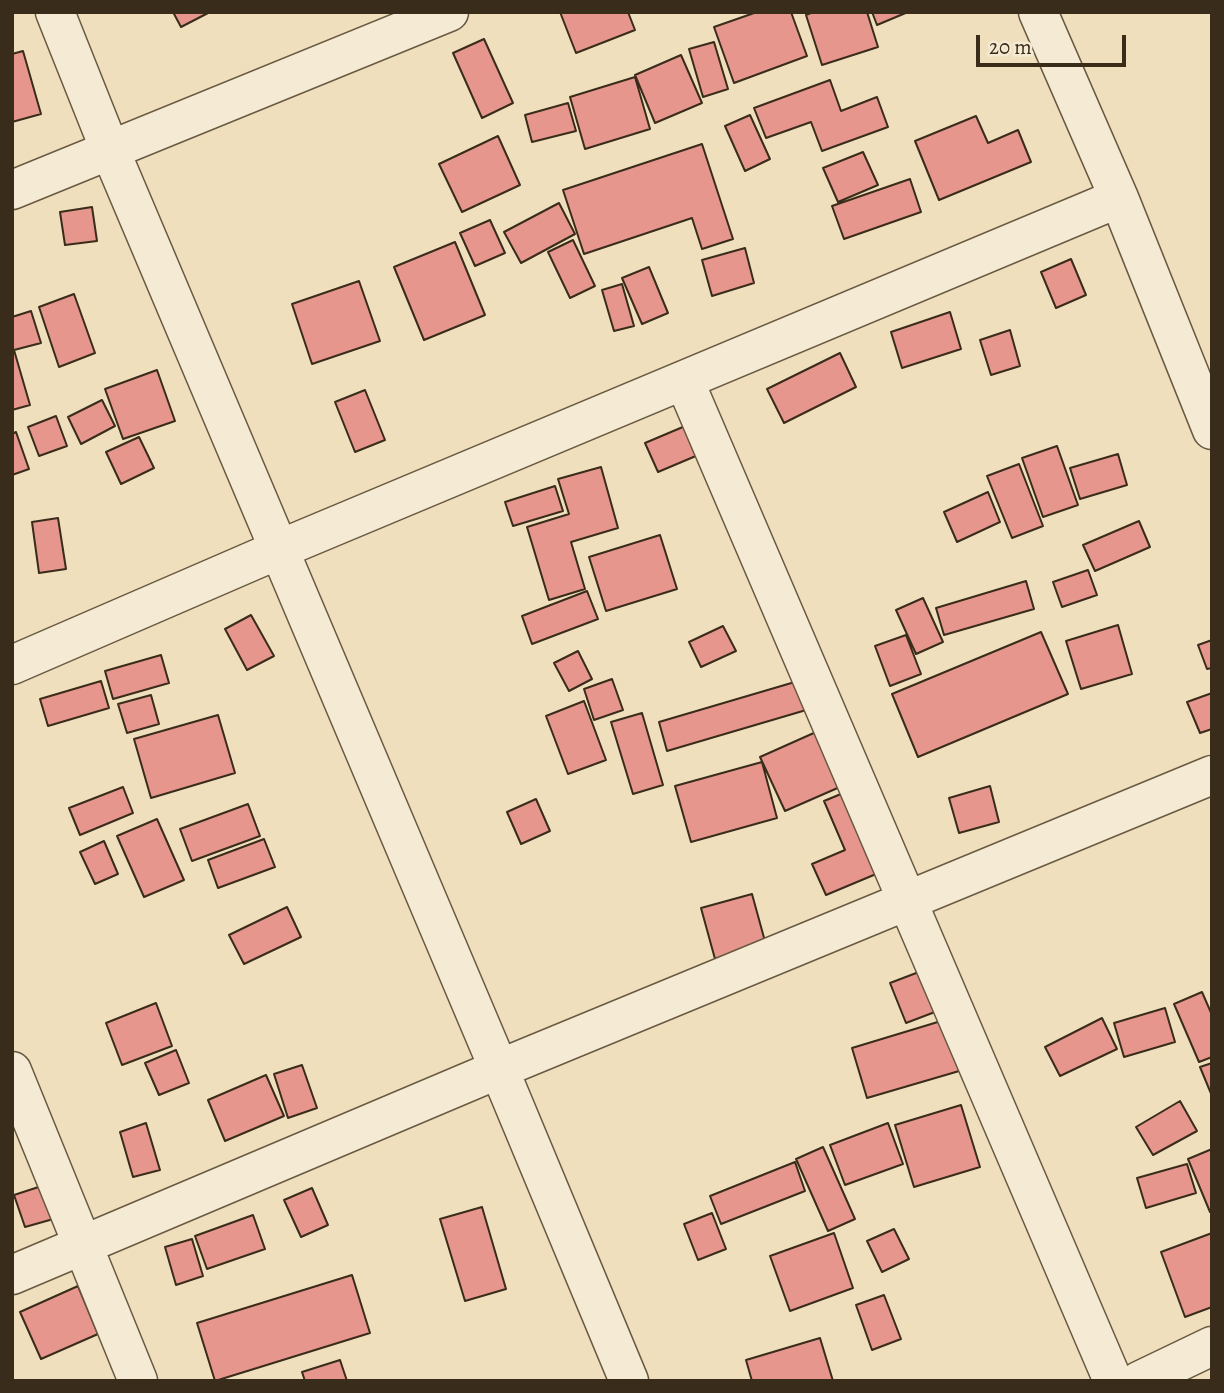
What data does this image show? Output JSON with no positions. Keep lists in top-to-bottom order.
{
  "scale_bar": "20 m"
}
